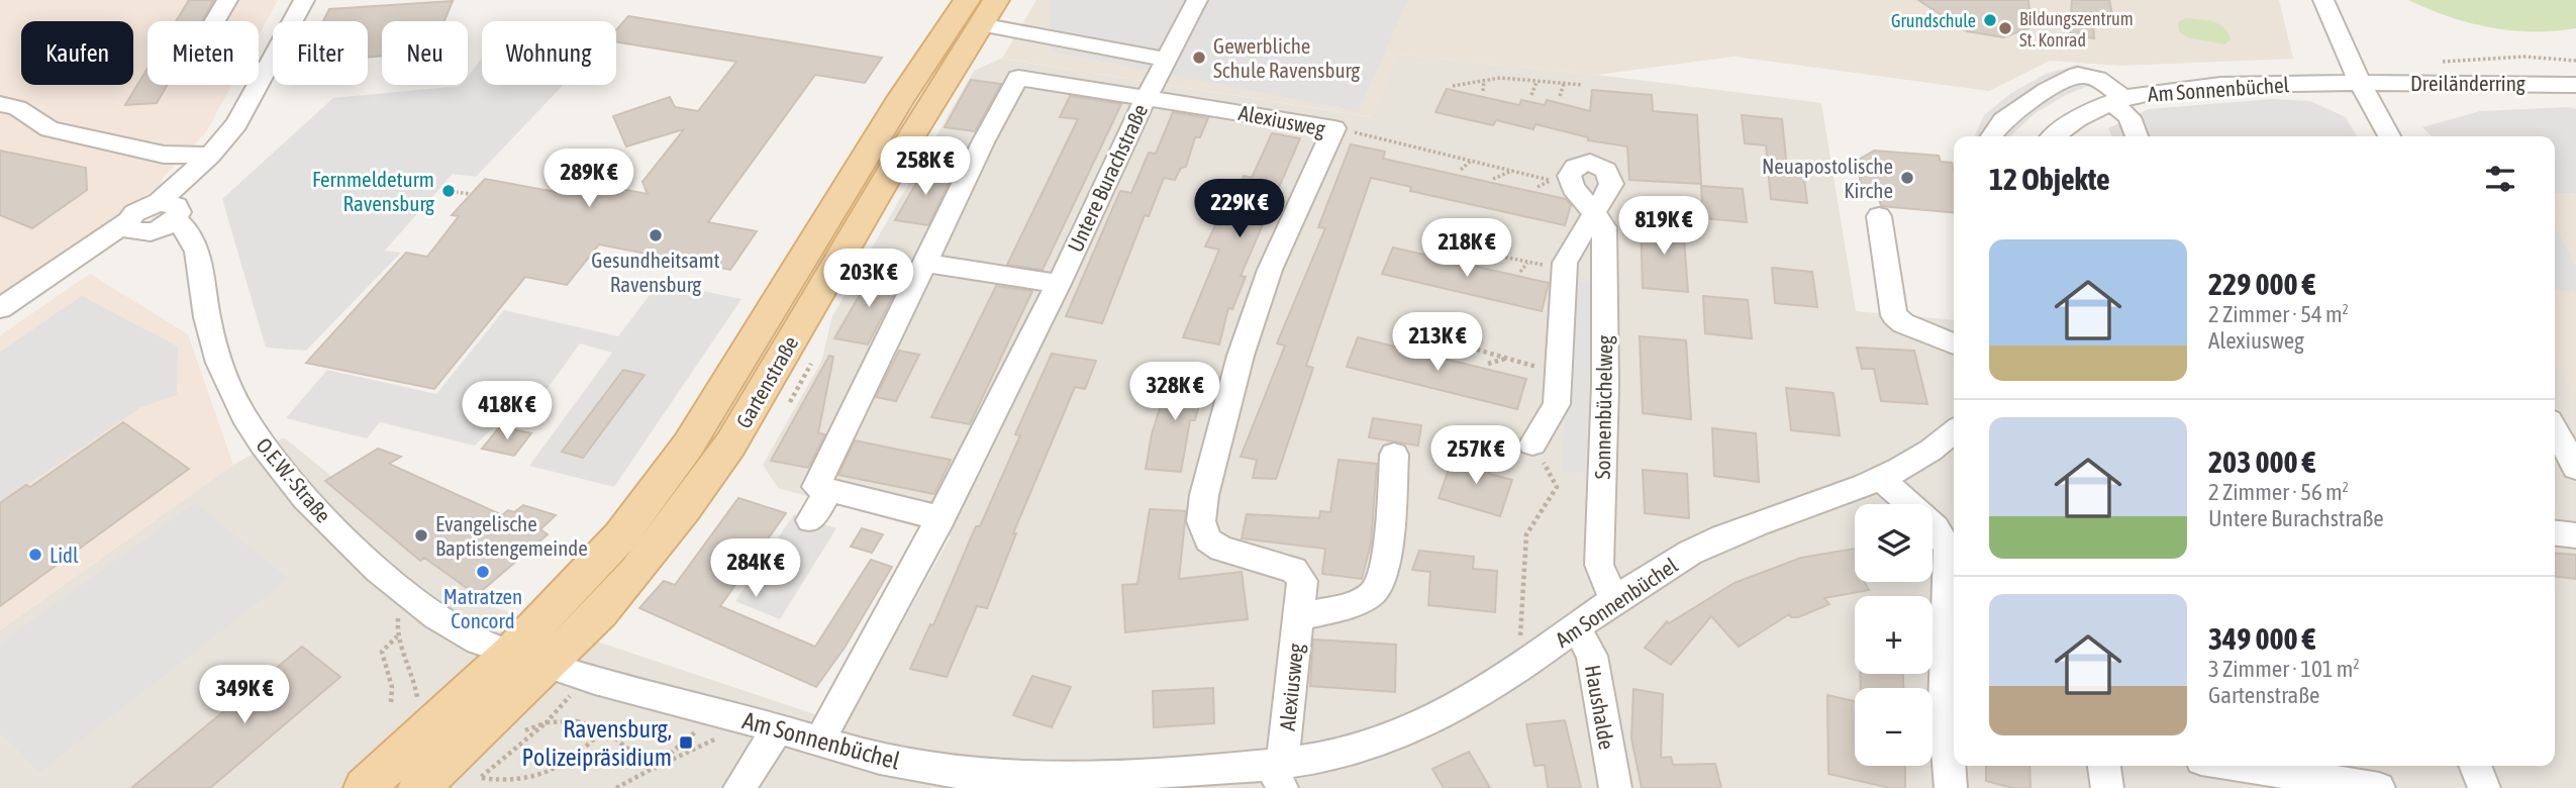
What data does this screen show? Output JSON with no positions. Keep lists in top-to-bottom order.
{
  "streets": {
    "main road": ["Gartenstraße"],
    "street": [
      "Dreiländerring",
      "Am Sonnenbüchel",
      "Alexiusweg",
      "Untere Burachstraße",
      "Sonnenbüchelweg",
      "O.E.W.-Straße",
      "Haushalde"
    ]
  },
  "crossings": [
    ["Dreiländerring", "Am Sonnenbüchel"],
    ["Am Sonnenbüchel", "Alexiusweg"],
    ["Am Sonnenbüchel", "Untere Burachstraße"],
    ["Am Sonnenbüchel", "Gartenstraße"],
    ["Am Sonnenbüchel", "Sonnenbüchelweg"],
    ["Am Sonnenbüchel", "O.E.W.-Straße"],
    ["Am Sonnenbüchel", "Haushalde"],
    ["Alexiusweg", "Untere Burachstraße"],
    ["Gartenstraße", "O.E.W.-Straße"]
  ],
  "places": {
    "other": [
      "Grundschule",
      "Bildungszentrum St. Konrad",
      "Gewerbliche Schule Ravensburg",
      "Neuapostolische Kirche",
      "Fernmeldeturm Ravensburg",
      "Gesundheitsamt Ravensburg",
      "Evangelische Baptistengemeinde",
      "Lidl",
      "Matratzen Concord"
    ],
    "transit": ["Ravensburg, Polizeipräsidium"]
  },
  "page": {
    "chip": [
      "Kaufen",
      "Mieten",
      "Filter",
      "Neu",
      "Wohnung"
    ],
    "price": [
      "258K €",
      "289K €",
      "229K €",
      "819K €",
      "218K €",
      "203K €",
      "213K €",
      "328K €",
      "418K €",
      "257K €",
      "284K €",
      "349K €"
    ],
    "heading": "12 Objekte",
    "list": [
      {
        "name": "229 000 €",
        "note": "2 Zimmer · 54 m² · Alexiusweg"
      },
      {
        "name": "203 000 €",
        "note": "2 Zimmer · 56 m² · Untere Burachstraße"
      },
      {
        "name": "349 000 €",
        "note": "3 Zimmer · 101 m² · Gartenstraße"
      }
    ],
    "map_buttons": ["+", "−"]
  }
}
